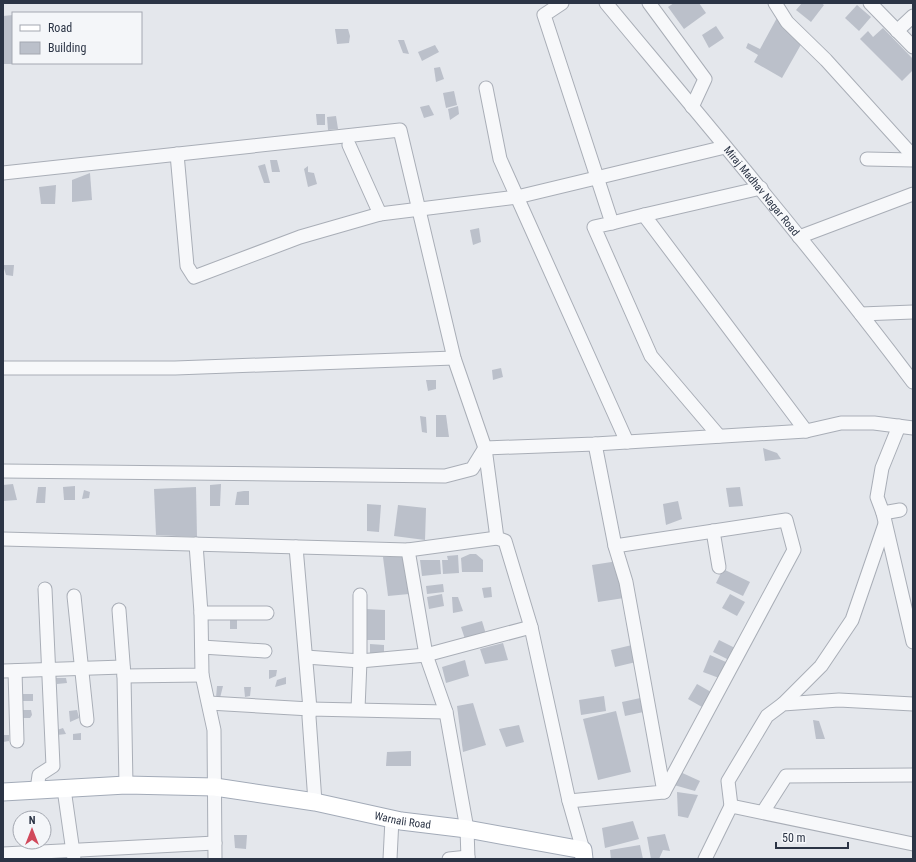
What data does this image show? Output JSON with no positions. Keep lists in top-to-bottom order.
{
  "streets": {
    "main road": ["Warnali Road"],
    "street": ["Miraj Madhav Nagar Road"]
  },
  "legend": ["Road", "Building"],
  "scale_bar": "50 m",
  "north": "top"
}
